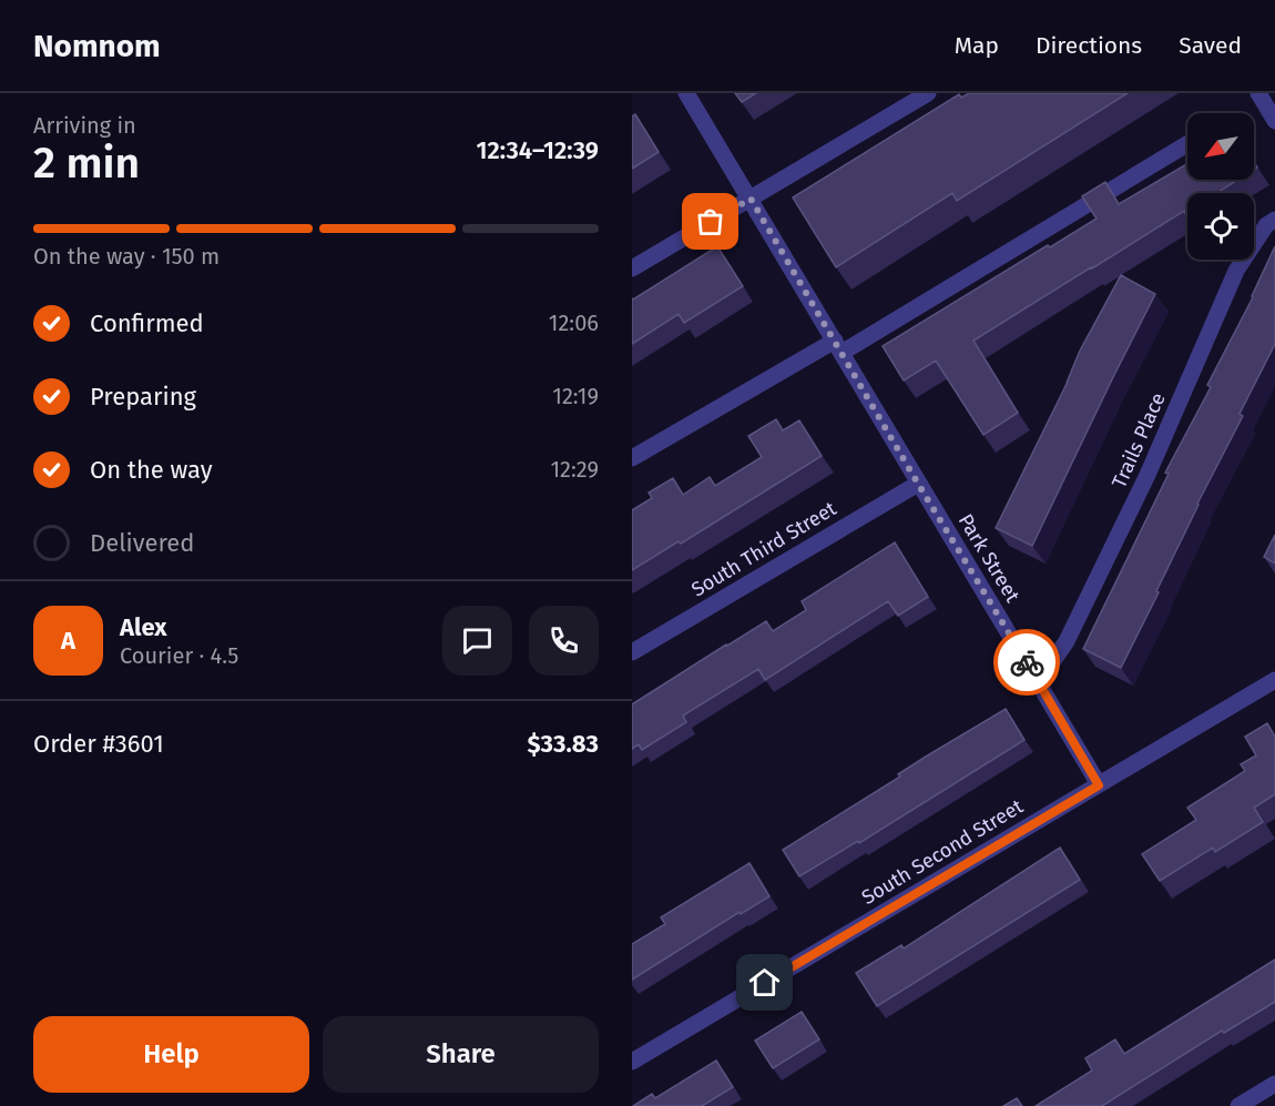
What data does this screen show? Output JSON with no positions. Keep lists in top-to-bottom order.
{
  "streets": {
    "street": [
      "Trails Place",
      "South Third Street",
      "Park Street",
      "South Second Street"
    ]
  },
  "crossings": [
    ["Trails Place", "Park Street"],
    ["South Third Street", "Park Street"],
    ["Park Street", "South Second Street"]
  ],
  "north": "bottom left",
  "page": {
    "header": "Nomnom",
    "nav": ["Map", "Directions", "Saved"],
    "heading": ["2 min", "Arriving in", "12:34–12:39"],
    "panel": [
      "Alex",
      "Courier · 4.5",
      "Order #3601",
      "$33.83"
    ],
    "bar": "On the way · 150 m",
    "list": [
      ["Confirmed", "12:06"],
      ["Preparing", "12:19"],
      ["On the way", "12:29"],
      "Delivered"
    ],
    "round": "A",
    "buttons": ["Help", "Share"]
  }
}
